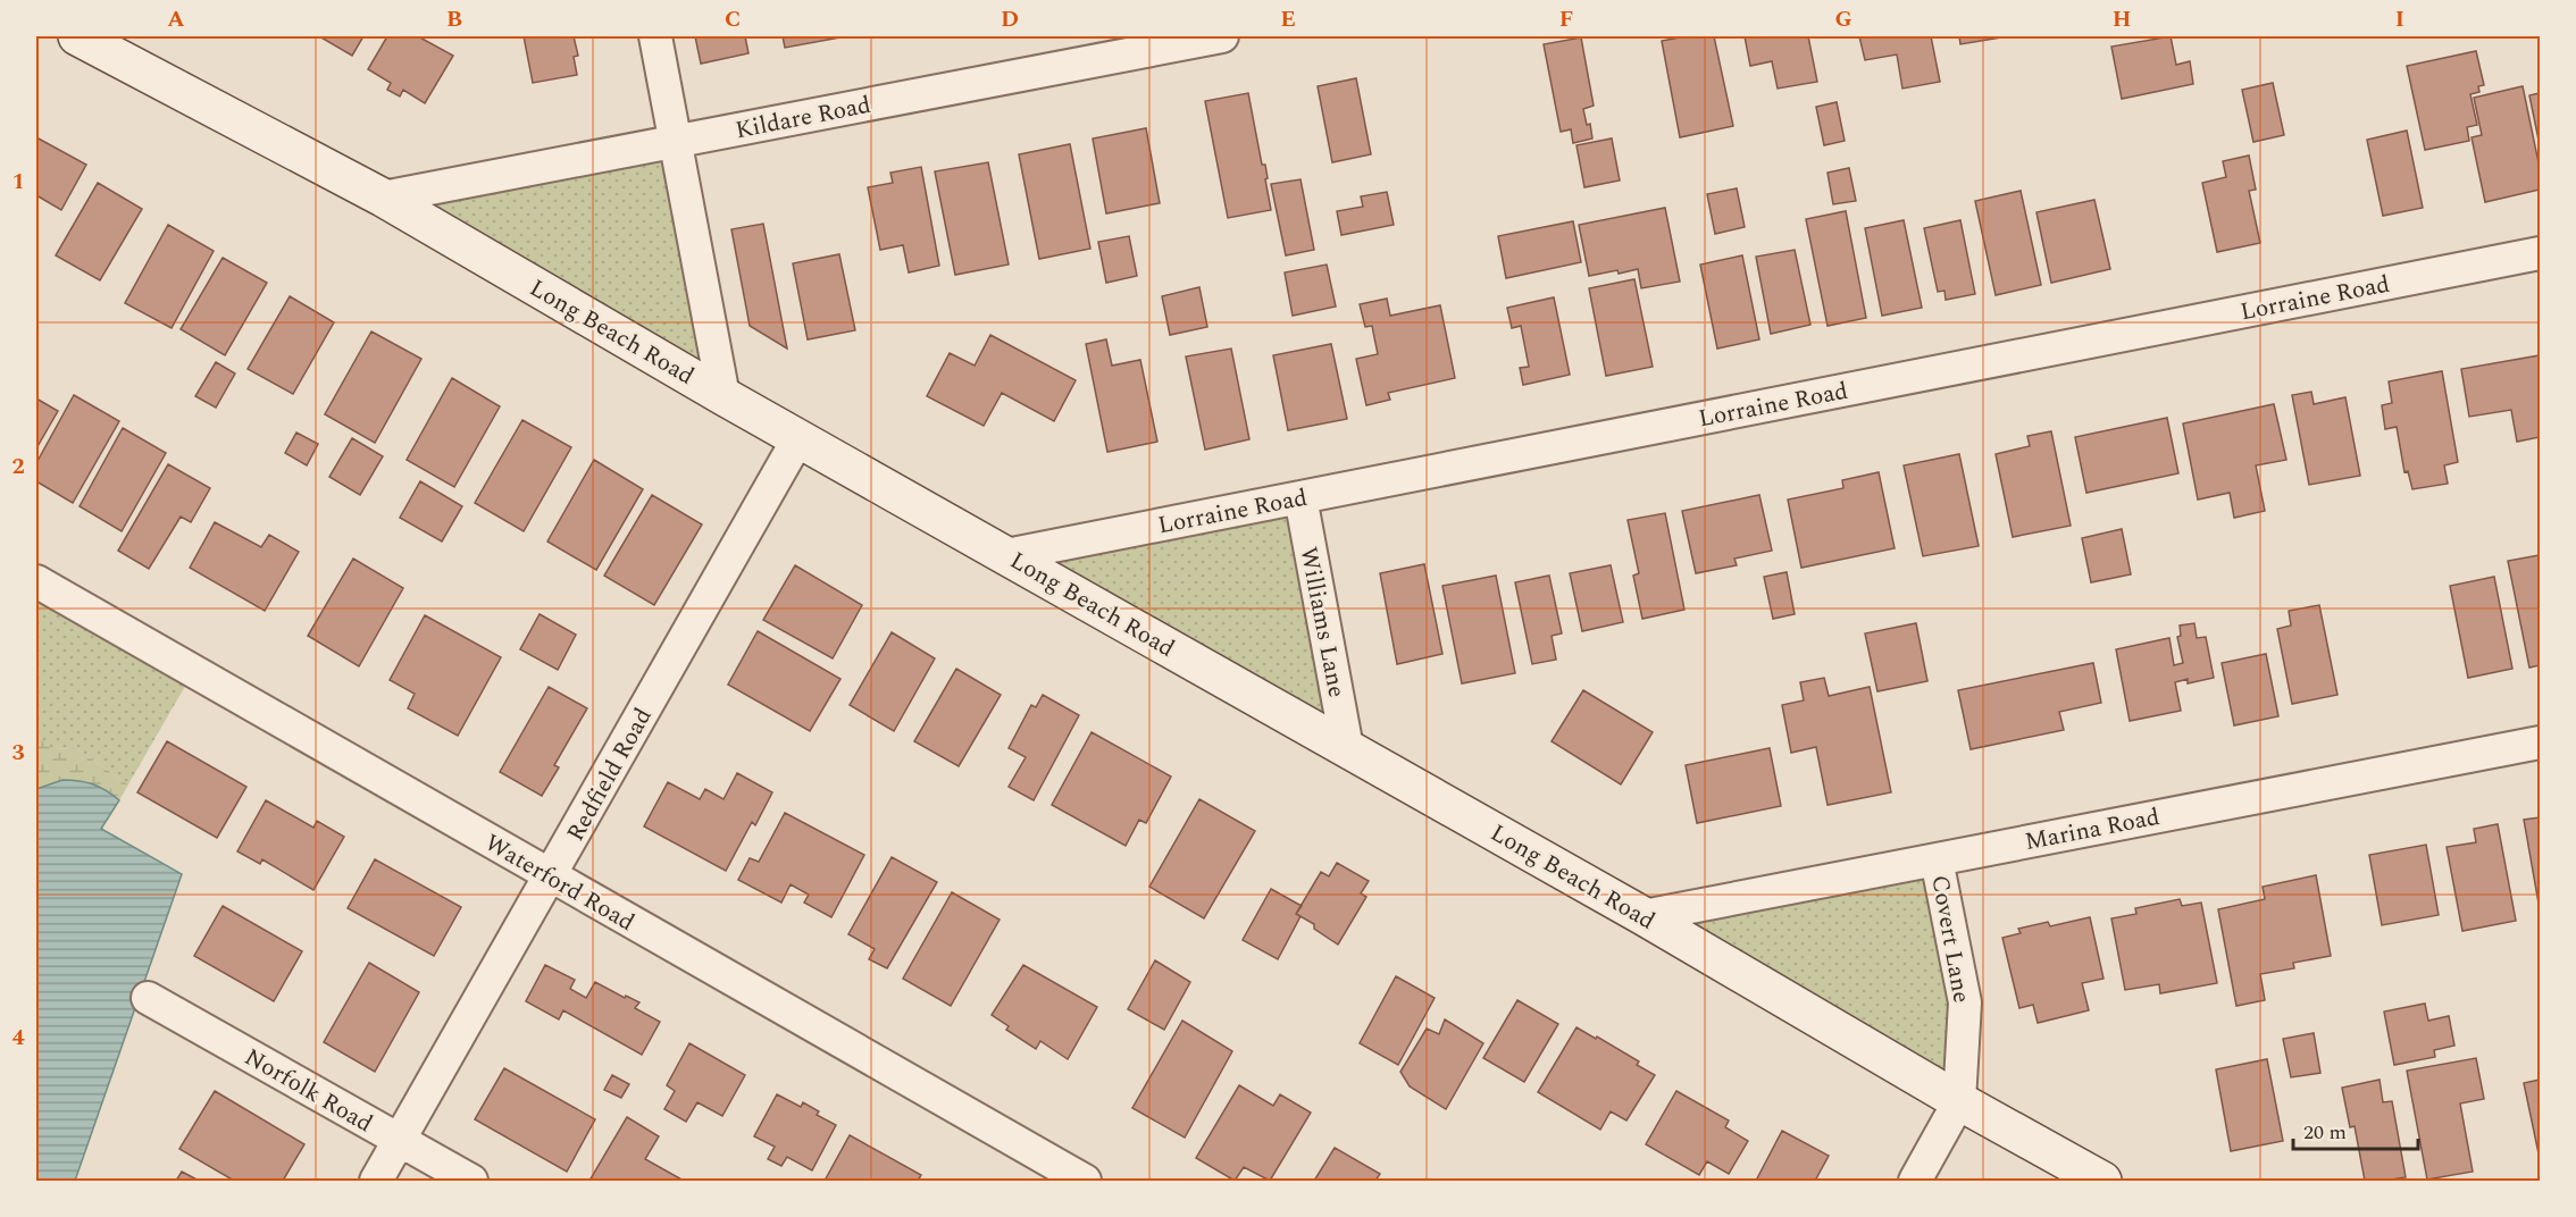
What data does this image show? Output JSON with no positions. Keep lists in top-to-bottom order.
{
  "streets": {
    "main road": ["Long Beach Road"],
    "street": [
      "Kildare Road",
      "Lorraine Road",
      "Williams Lane",
      "Redfield Road",
      "Marina Road",
      "Waterford Road",
      "Covert Lane",
      "Norfolk Road"
    ]
  },
  "crossings": [
    ["Kildare Road", "Long Beach Road"],
    ["Lorraine Road", "Long Beach Road"],
    ["Lorraine Road", "Williams Lane"],
    ["Long Beach Road", "Williams Lane"],
    ["Long Beach Road", "Redfield Road"],
    ["Long Beach Road", "Marina Road"],
    ["Long Beach Road", "Covert Lane"],
    ["Redfield Road", "Waterford Road"],
    ["Redfield Road", "Norfolk Road"],
    ["Marina Road", "Covert Lane"]
  ],
  "scale_bar": "20 m",
  "grid": {
    "columns": [
      "A",
      "B",
      "C",
      "D",
      "E",
      "F",
      "G",
      "H",
      "I"
    ],
    "rows": [
      "1",
      "2",
      "3",
      "4"
    ]
  }
}
